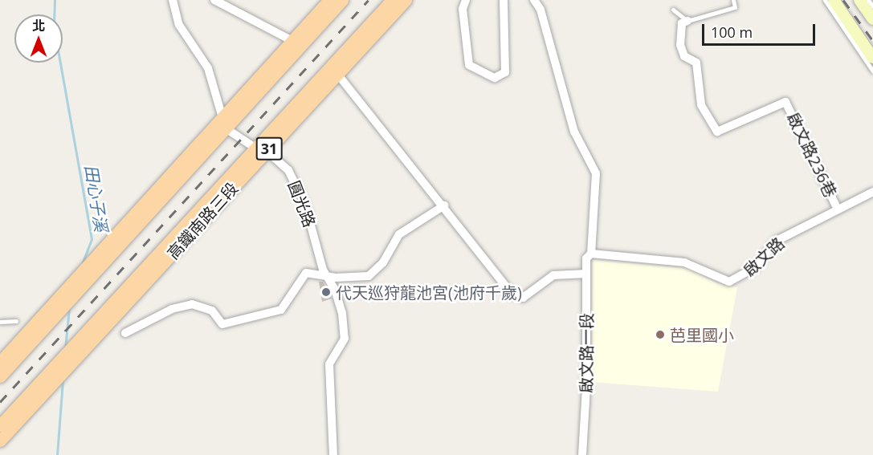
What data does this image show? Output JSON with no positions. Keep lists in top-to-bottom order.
{
  "streets": {
    "main road": ["31", "高鐵南路三段"],
    "street": [
      "啟文路236巷",
      "圓光路",
      "啟文路",
      "啟文路一段"
    ]
  },
  "crossings": [
    ["啟文路236巷", "啟文路"],
    ["圓光路", "高鐵南路三段"],
    ["啟文路", "啟文路一段"]
  ],
  "water": ["田心子溪"],
  "places": ["代天巡狩龍池宮(池府千歲)", "芭里國小"],
  "scale_bar": "100 m",
  "north": "top"
}
